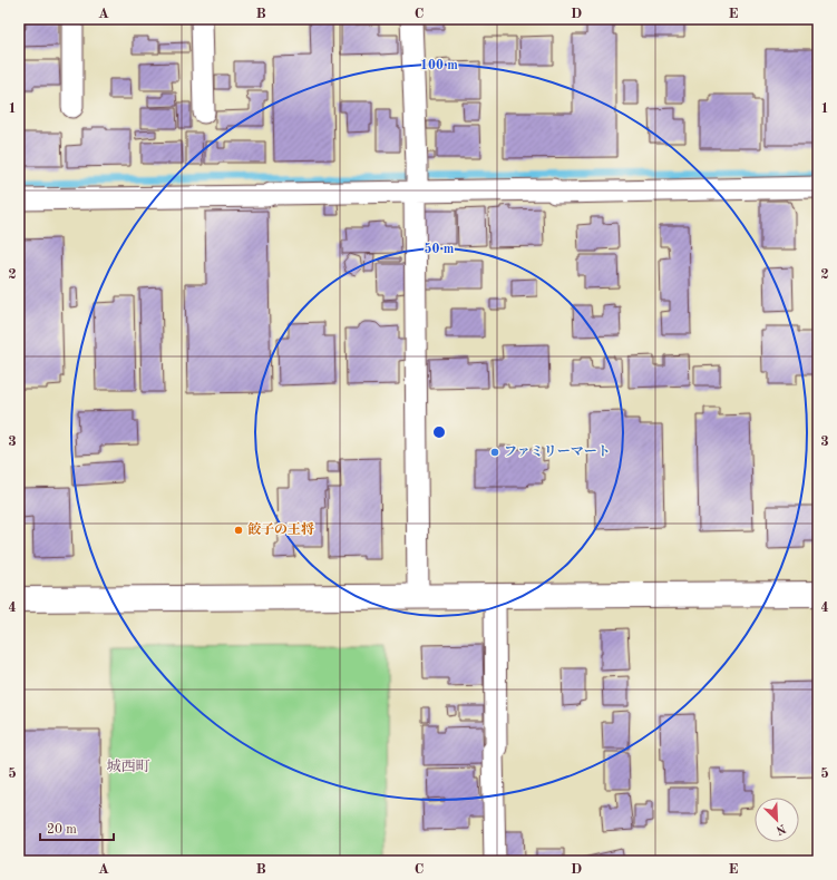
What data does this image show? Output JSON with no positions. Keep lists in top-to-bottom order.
{
  "districts": ["城西町"],
  "places": ["ファミリーマート", "餃子の王将"],
  "scale_bar": "20 m",
  "north": "bottom right",
  "grid": {
    "columns": [
      "A",
      "B",
      "C",
      "D",
      "E"
    ],
    "rows": [
      "1",
      "2",
      "3",
      "4",
      "5"
    ]
  },
  "rings": ["100 m", "50 m"]
}
